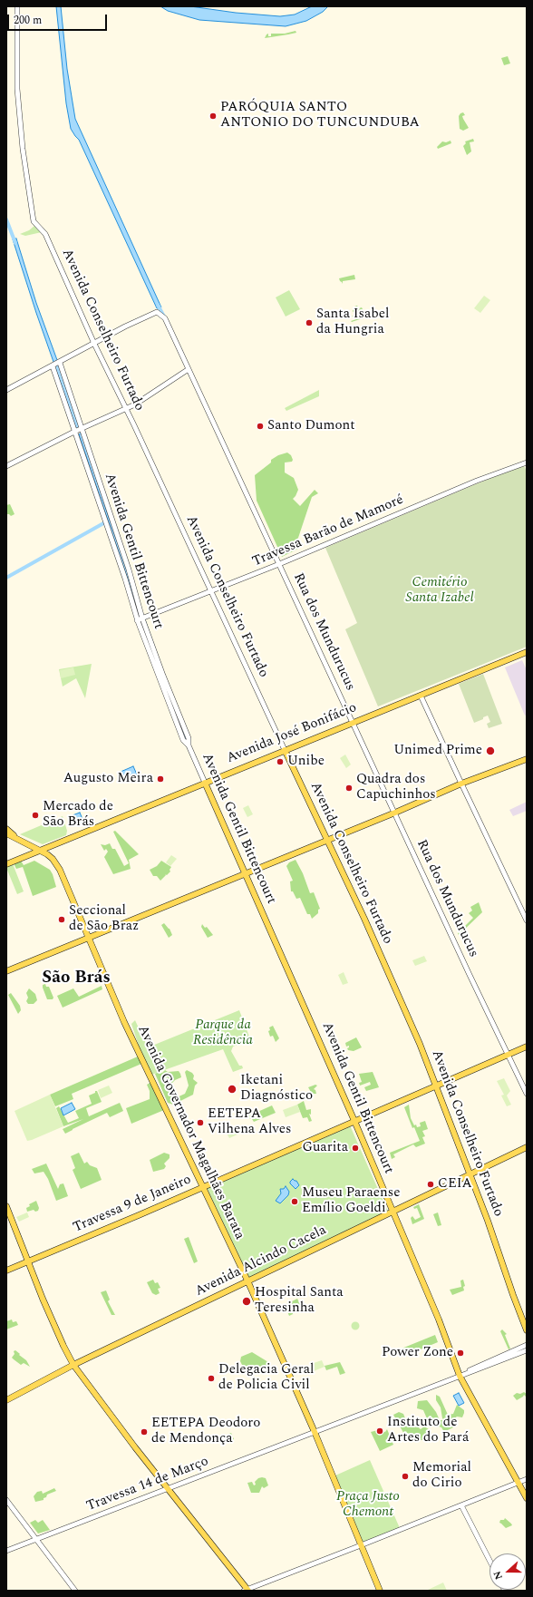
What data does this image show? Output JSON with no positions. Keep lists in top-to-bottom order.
{
  "streets": {
    "main road": [
      "Avenida Conselheiro Furtado",
      "Avenida Gentil Bittencourt",
      "Avenida José Bonifácio",
      "Avenida Governador Magalhães Barata",
      "Travessa 9 de Janeiro",
      "Avenida Alcindo Cacela"
    ],
    "street": ["Travessa Barão de Mamoré", "Rua dos Mundurucus", "Travessa 14 de Março"]
  },
  "crossings": [
    ["Avenida Conselheiro Furtado", "Travessa Barão de Mamoré"],
    ["Avenida Conselheiro Furtado", "Rua dos Mundurucus"],
    ["Avenida Conselheiro Furtado", "Avenida José Bonifácio"],
    ["Avenida Conselheiro Furtado", "Travessa 9 de Janeiro"],
    ["Avenida Conselheiro Furtado", "Avenida Alcindo Cacela"],
    ["Travessa Barão de Mamoré", "Avenida Gentil Bittencourt"],
    ["Travessa Barão de Mamoré", "Rua dos Mundurucus"],
    ["Avenida Gentil Bittencourt", "Avenida José Bonifácio"],
    ["Avenida Gentil Bittencourt", "Travessa 9 de Janeiro"],
    ["Avenida Gentil Bittencourt", "Avenida Alcindo Cacela"],
    ["Avenida Gentil Bittencourt", "Travessa 14 de Março"],
    ["Rua dos Mundurucus", "Avenida José Bonifácio"],
    ["Rua dos Mundurucus", "Travessa 9 de Janeiro"],
    ["Avenida José Bonifácio", "Avenida Governador Magalhães Barata"],
    ["Avenida Governador Magalhães Barata", "Travessa 9 de Janeiro"],
    ["Avenida Governador Magalhães Barata", "Avenida Alcindo Cacela"],
    ["Avenida Governador Magalhães Barata", "Travessa 14 de Março"]
  ],
  "districts": ["São Brás"],
  "parks": ["Cemitério Santa Izabel", "Parque da Residência", "Praça Justo Chemont"],
  "places": [
    "PARÓQUIA SANTO ANTONIO DO TUNCUNDUBA",
    "Santa Isabel da Hungria",
    "Santo Dumont",
    "Unimed Prime",
    "Unibe",
    "Augusto Meira",
    "Quadra dos Capuchinhos",
    "Mercado de São Brás",
    "Seccional de São Braz",
    "Iketani Diagnóstico",
    "EETEPA Vilhena Alves",
    "Guarita",
    "CEIA",
    "Museu Paraense Emílio Goeldi",
    "Hospital Santa Teresinha",
    "Power Zone",
    "Delegacia Geral de Policia Civil",
    "Instituto de Artes do Pará",
    "EETEPA Deodoro de Mendonça",
    "Memorial do Cirio"
  ],
  "scale_bar": "200 m",
  "north": "left"
}
